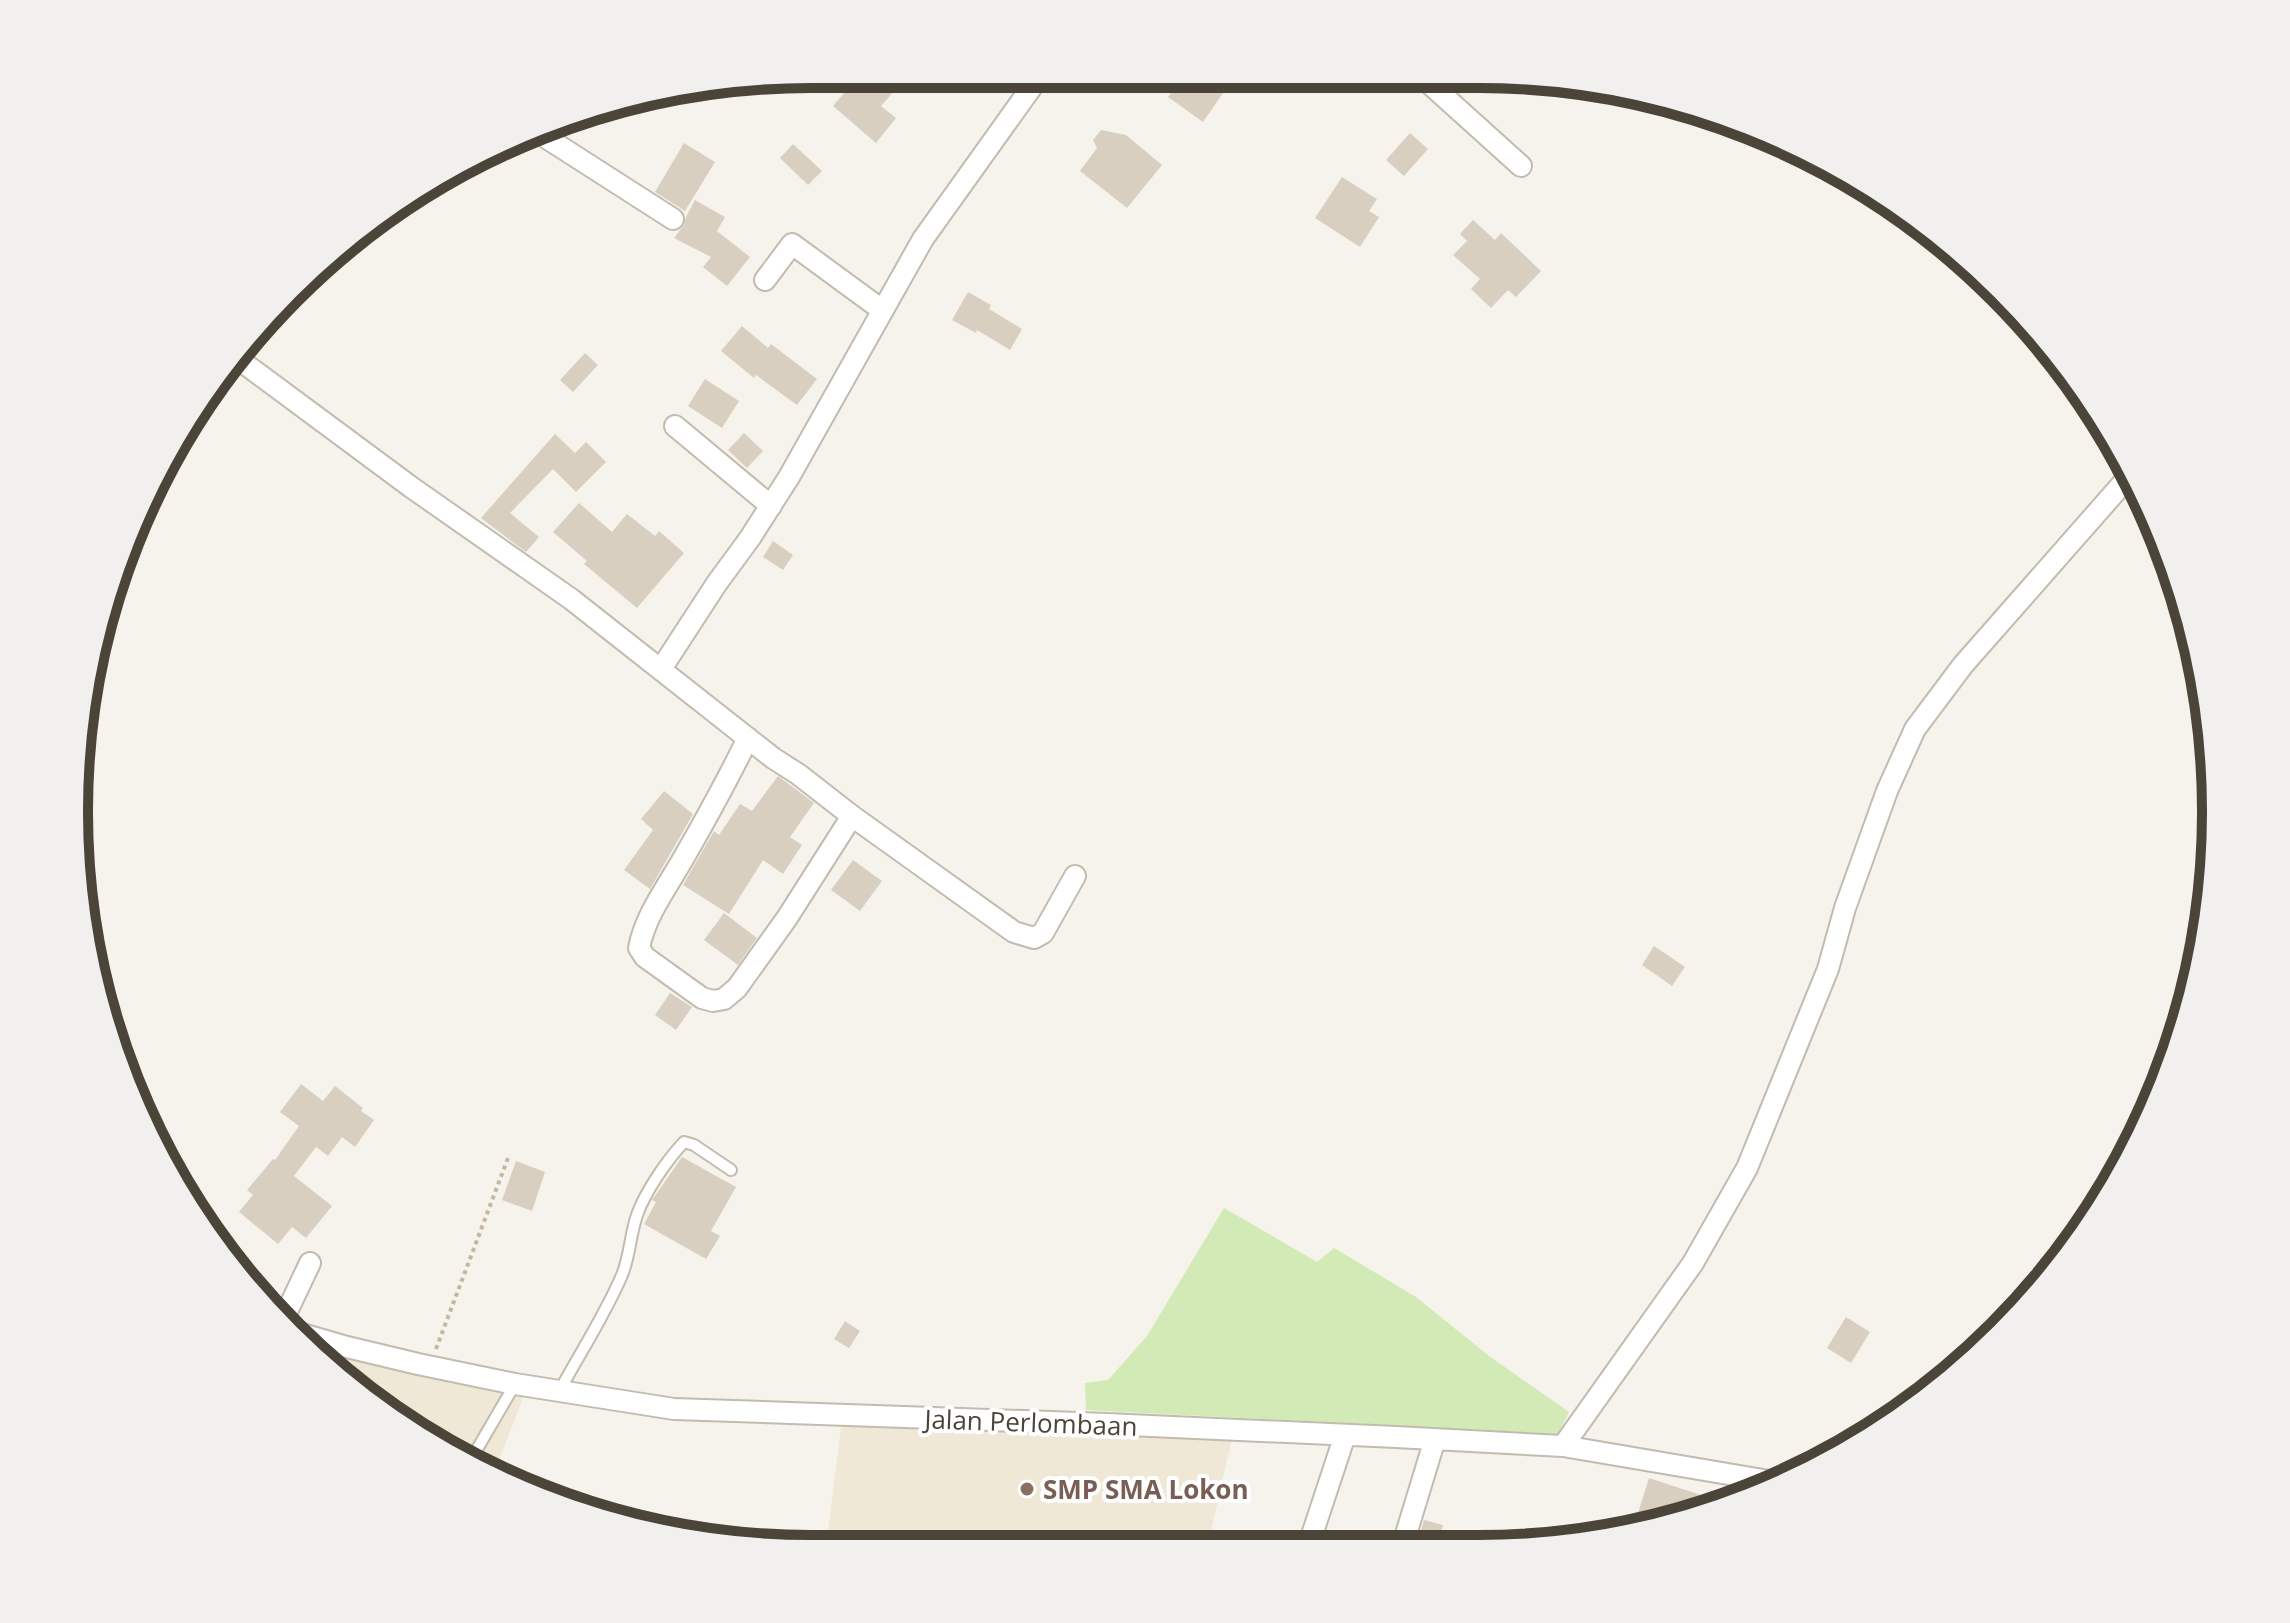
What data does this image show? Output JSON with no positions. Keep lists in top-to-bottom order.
{
  "streets": {
    "street": ["Jalan Perlombaan"]
  },
  "places": ["SMP SMA Lokon"]
}
